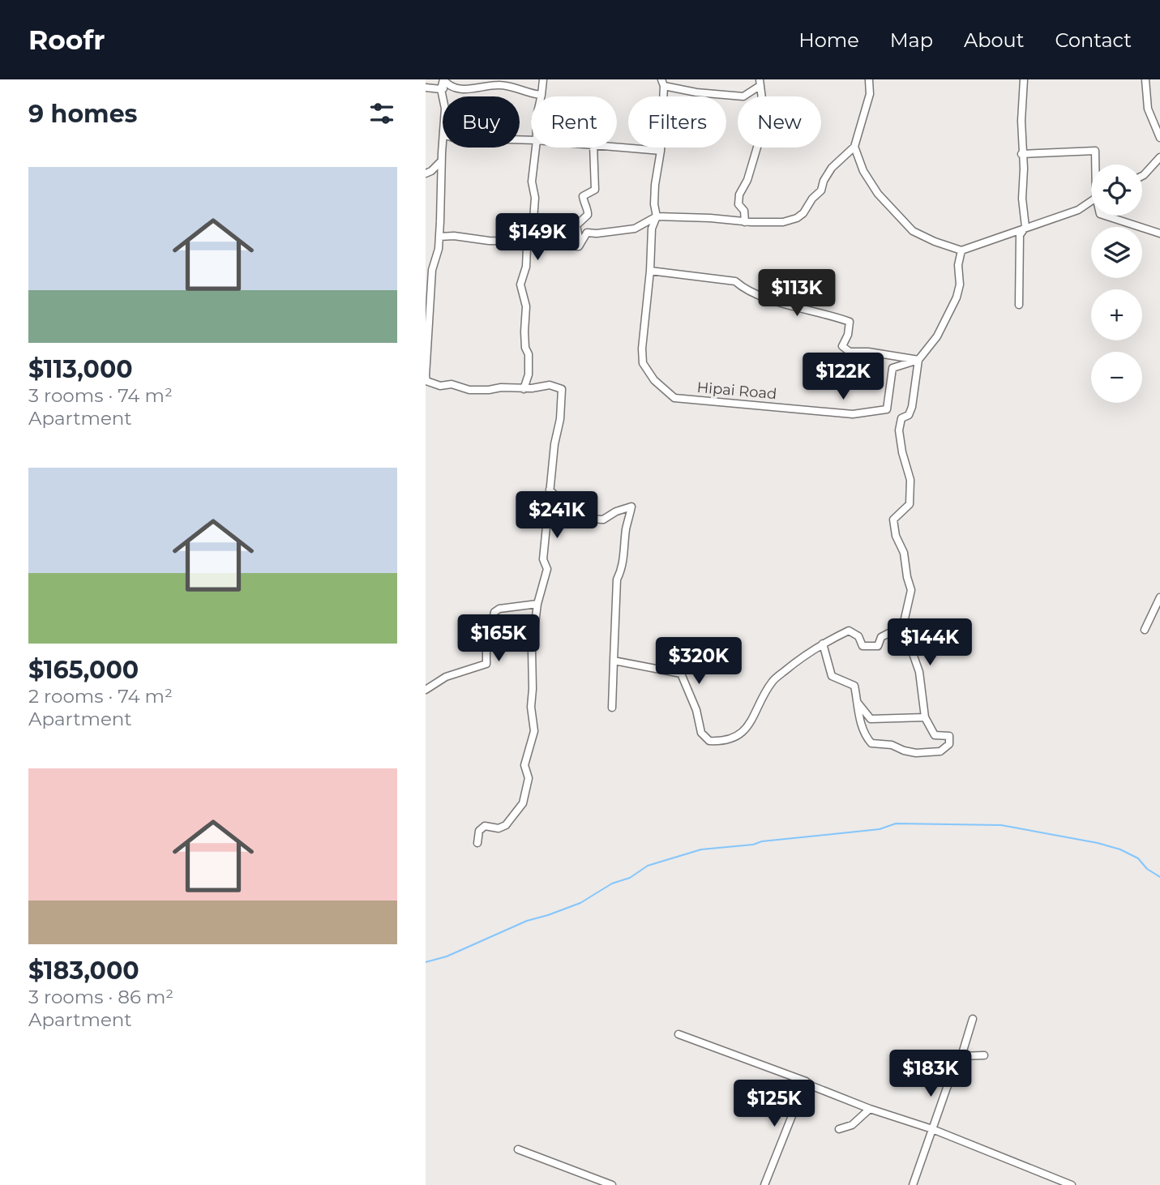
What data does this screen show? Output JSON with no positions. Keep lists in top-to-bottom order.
{
  "streets": {
    "street": ["Hipai Road"]
  },
  "page": {
    "header": "Roofr",
    "nav": [
      "Home",
      "Map",
      "About",
      "Contact"
    ],
    "heading": "9 homes",
    "chip": [
      "Buy",
      "Rent",
      "Filters",
      "New"
    ],
    "list": [
      {
        "name": "$113,000",
        "note": "3 rooms · 74 m² · Apartment"
      },
      {
        "name": "$165,000",
        "note": "2 rooms · 74 m² · Apartment"
      },
      {
        "name": "$183,000",
        "note": "3 rooms · 86 m² · Apartment"
      }
    ],
    "map_buttons": ["+", "−"],
    "price": [
      "$149K",
      "$113K",
      "$122K",
      "$241K",
      "$165K",
      "$144K",
      "$320K",
      "$183K",
      "$125K"
    ]
  }
}
